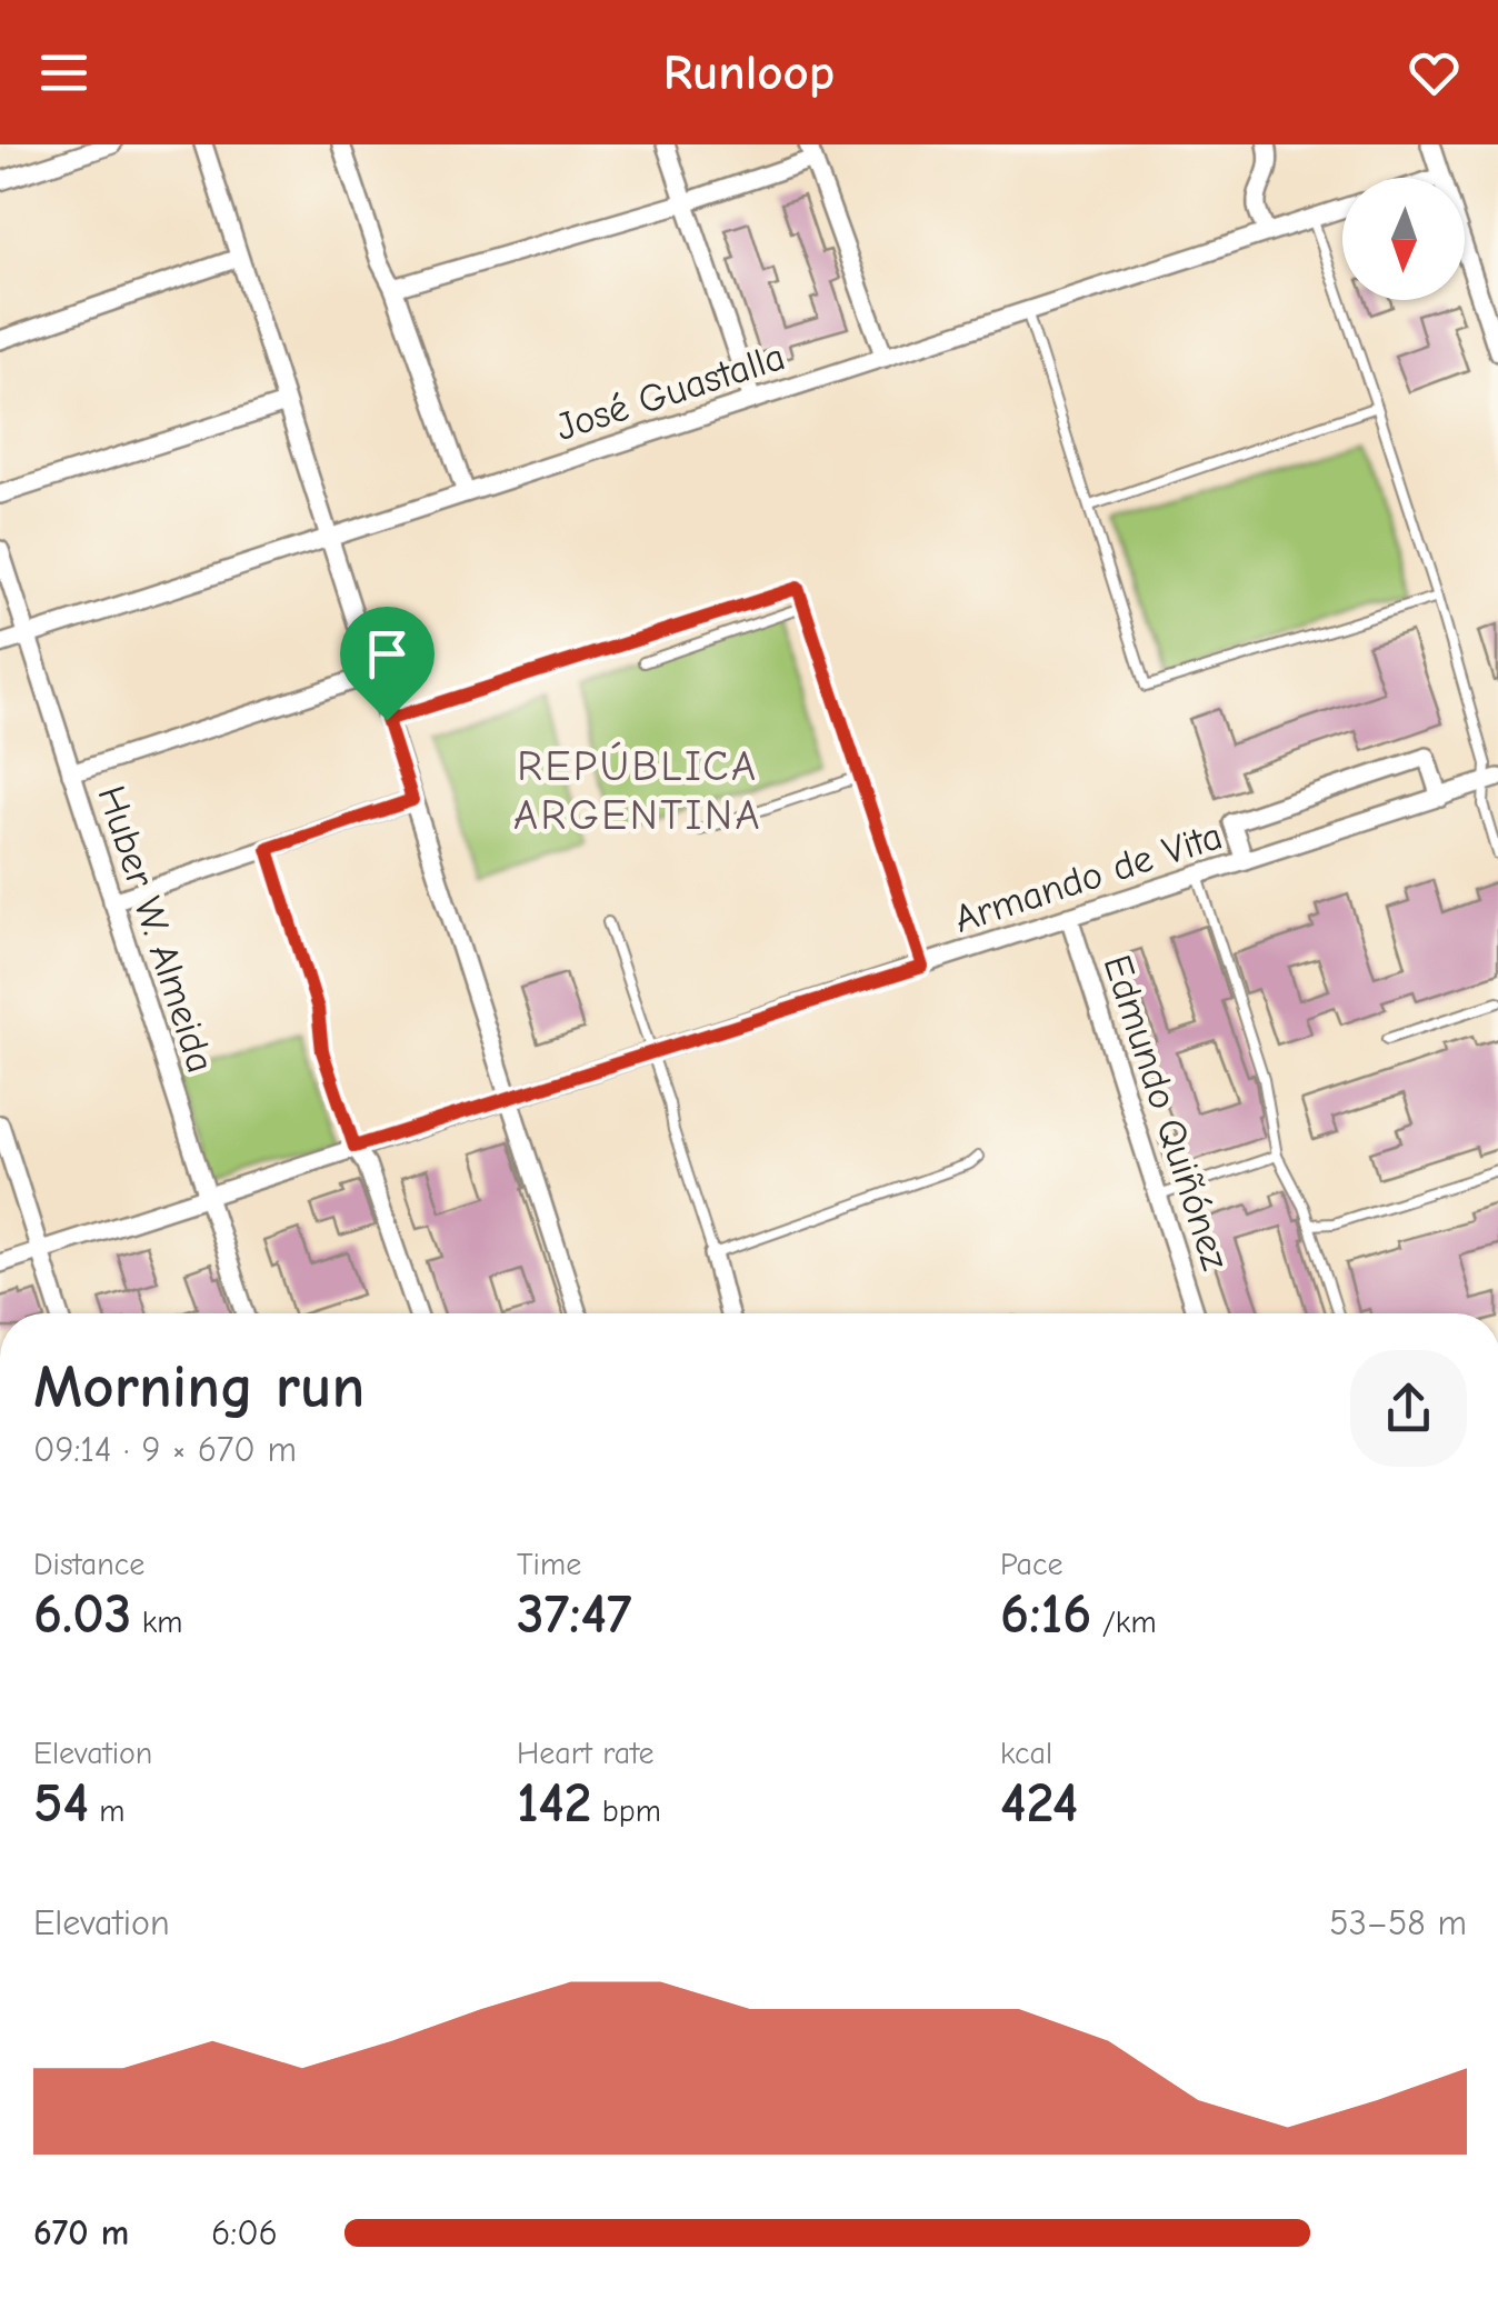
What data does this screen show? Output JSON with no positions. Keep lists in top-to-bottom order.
{
  "streets": {
    "street": [
      "José Guastalla",
      "Armando de Vita",
      "Huber W. Almeida",
      "Edmundo Quiñónez"
    ]
  },
  "crossings": [
    ["José Guastalla", "Huber W. Almeida"],
    ["Armando de Vita", "Huber W. Almeida"],
    ["Armando de Vita", "Edmundo Quiñónez"]
  ],
  "districts": ["REPÚBLICA ARGENTINA"],
  "north": "bottom",
  "page": {
    "header": "Runloop",
    "heading": ["Morning run", "09:14 · 9 × 670 m"],
    "stats": [
      ["Distance", "6.03 km"],
      ["Time", "37:47"],
      ["Pace", "6:16 /km"],
      ["Elevation", "54 m"],
      ["Heart rate", "142 bpm"],
      ["kcal", "424"]
    ],
    "chart": ["Elevation", "53–58 m"],
    "list": [
      {
        "name": "670 m",
        "note": "6:06"
      }
    ]
  }
}
